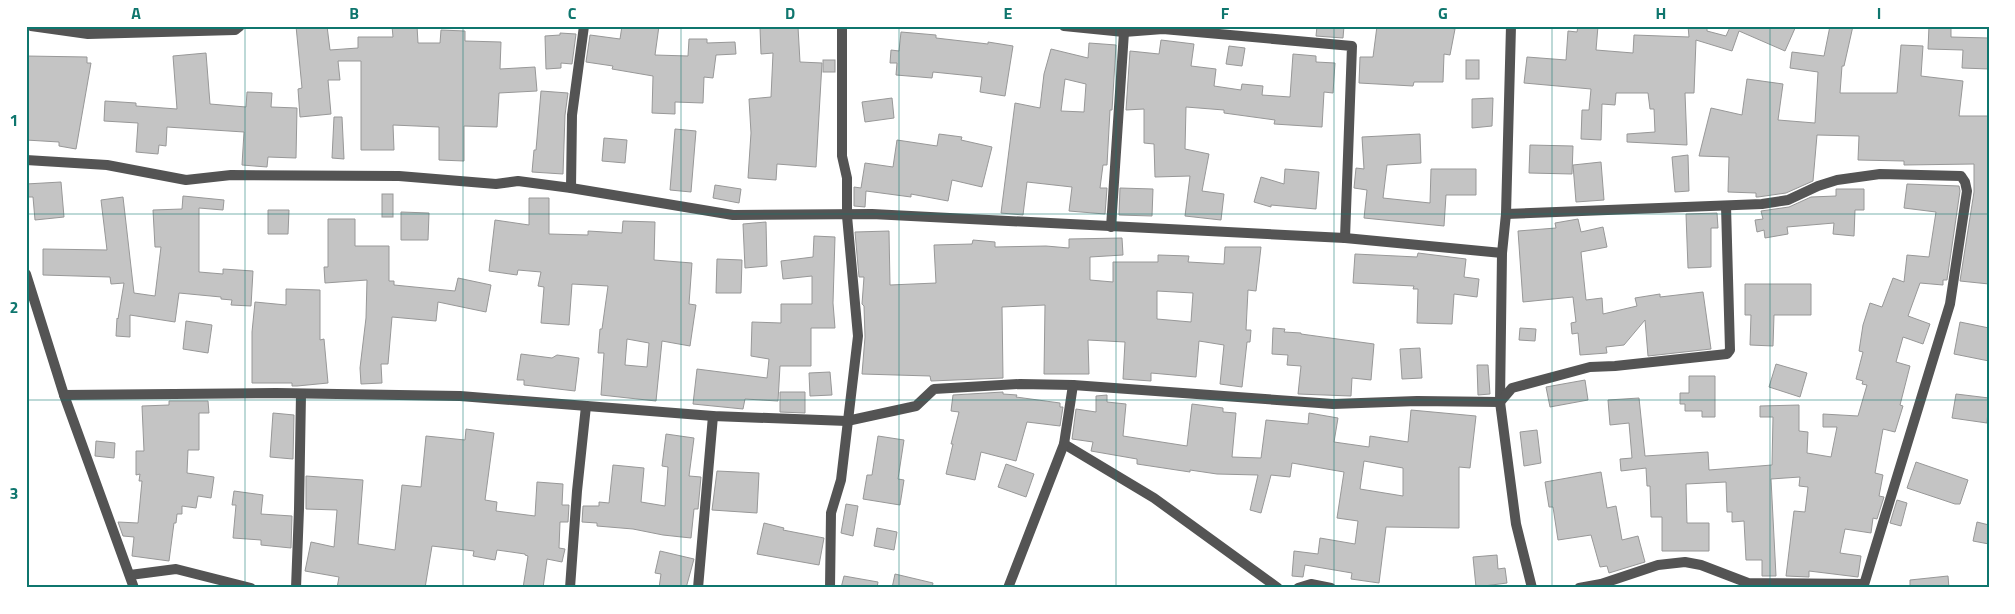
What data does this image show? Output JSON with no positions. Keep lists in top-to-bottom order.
{
  "grid": {
    "columns": [
      "A",
      "B",
      "C",
      "D",
      "E",
      "F",
      "G",
      "H",
      "I"
    ],
    "rows": ["1", "2", "3"]
  }
}
